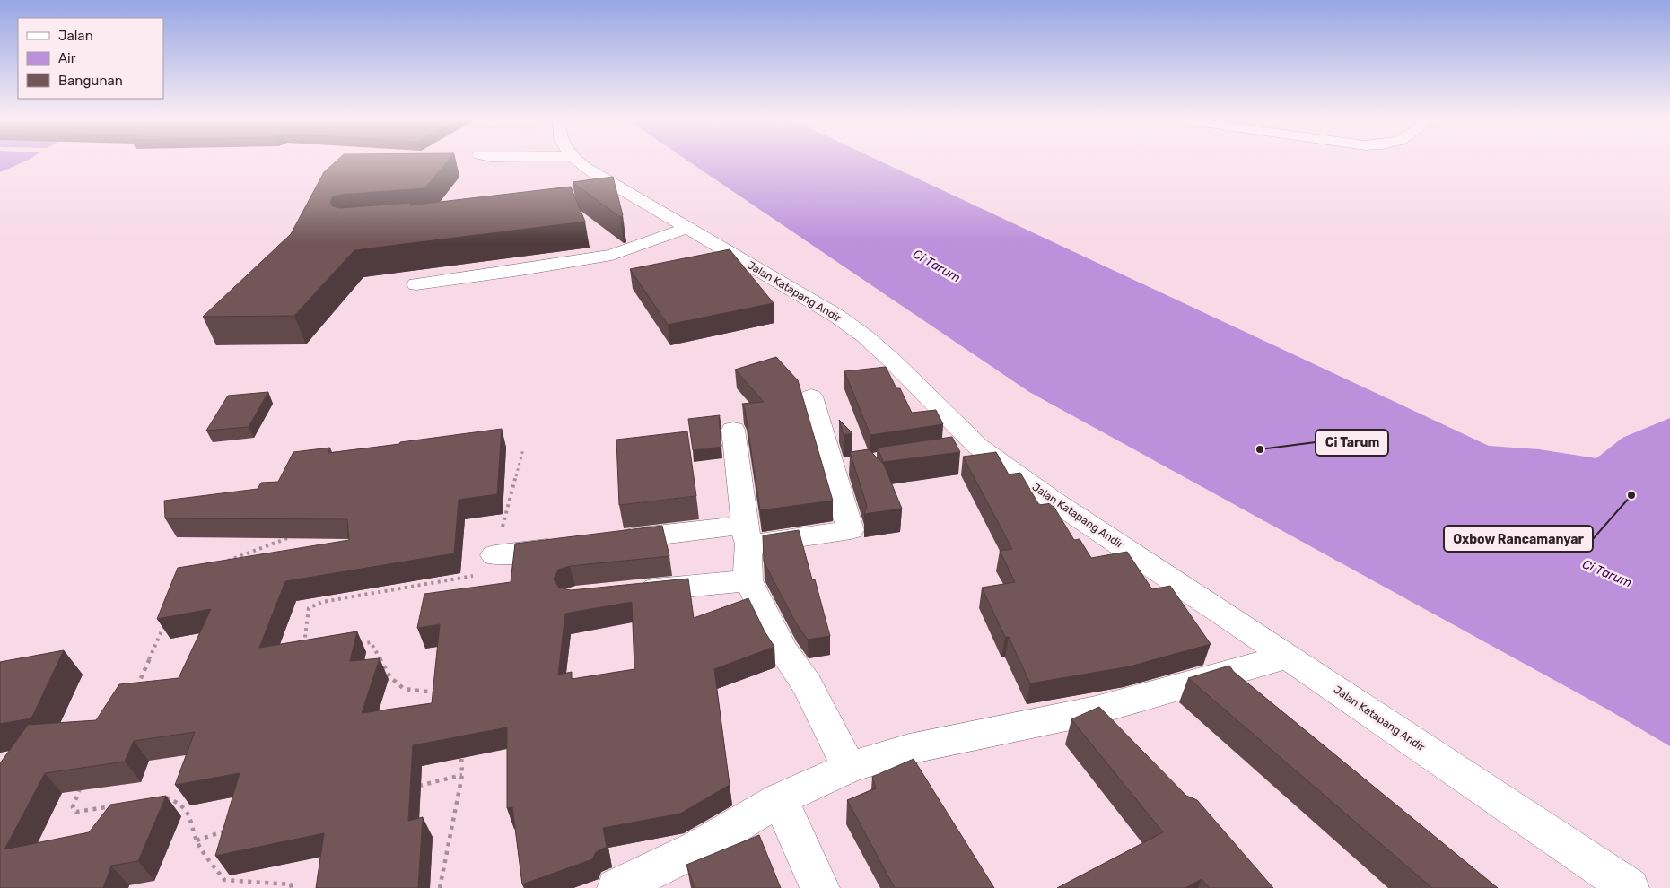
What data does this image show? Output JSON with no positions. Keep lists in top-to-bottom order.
{
  "streets": {
    "street": ["Jalan Katapang Andir"]
  },
  "water": ["Ci Tarum"],
  "places": ["Ci Tarum", "Oxbow Rancamanyar"],
  "legend": ["Jalan", "Air", "Bangunan"]
}
